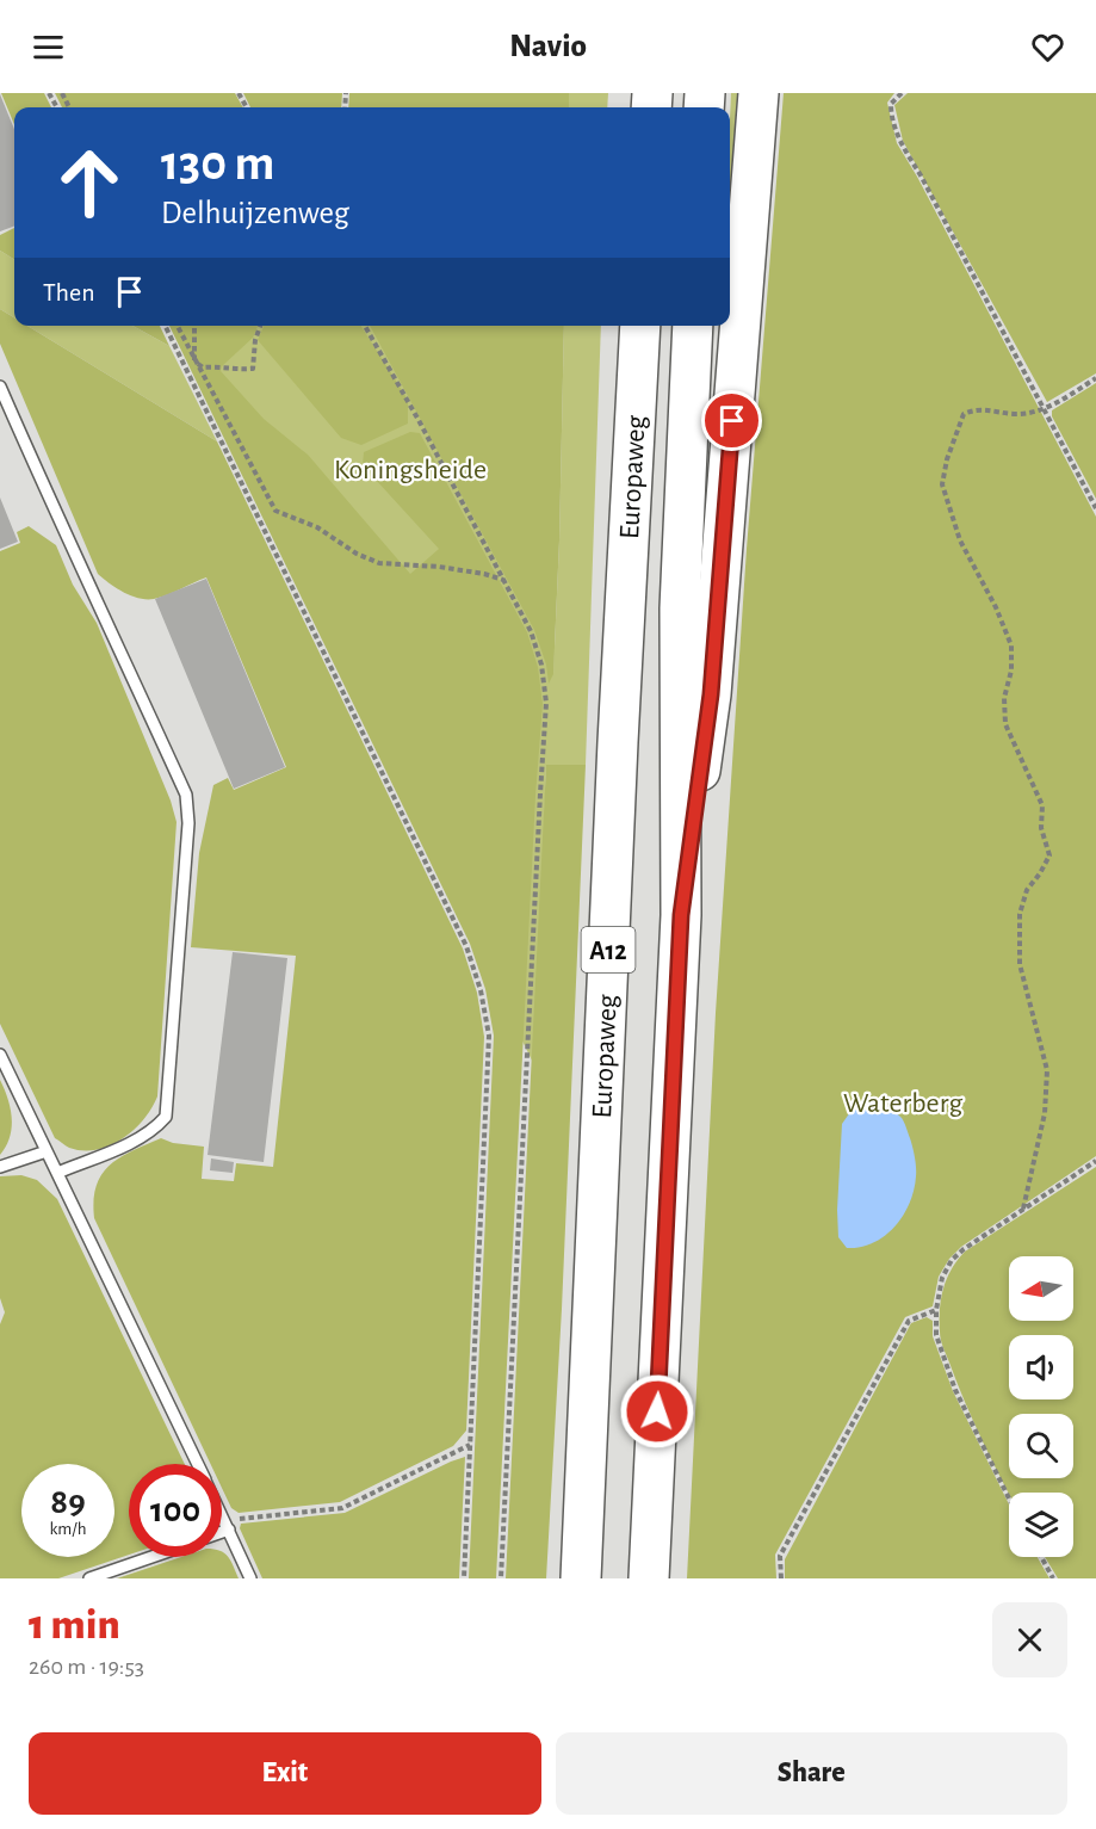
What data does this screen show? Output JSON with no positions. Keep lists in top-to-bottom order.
{
  "streets": {
    "highway": ["Europaweg", "A12"]
  },
  "parks": ["Koningsheide", "Waterberg"],
  "north": "left",
  "page": {
    "header": "Navio",
    "turn": ["130 m", "Delhuijzenweg"],
    "then": "Then",
    "speed": "89 km/h",
    "limit": "100",
    "heading": ["1 min", "260 m · 19:53"],
    "buttons": ["Exit", "Share"]
  }
}
